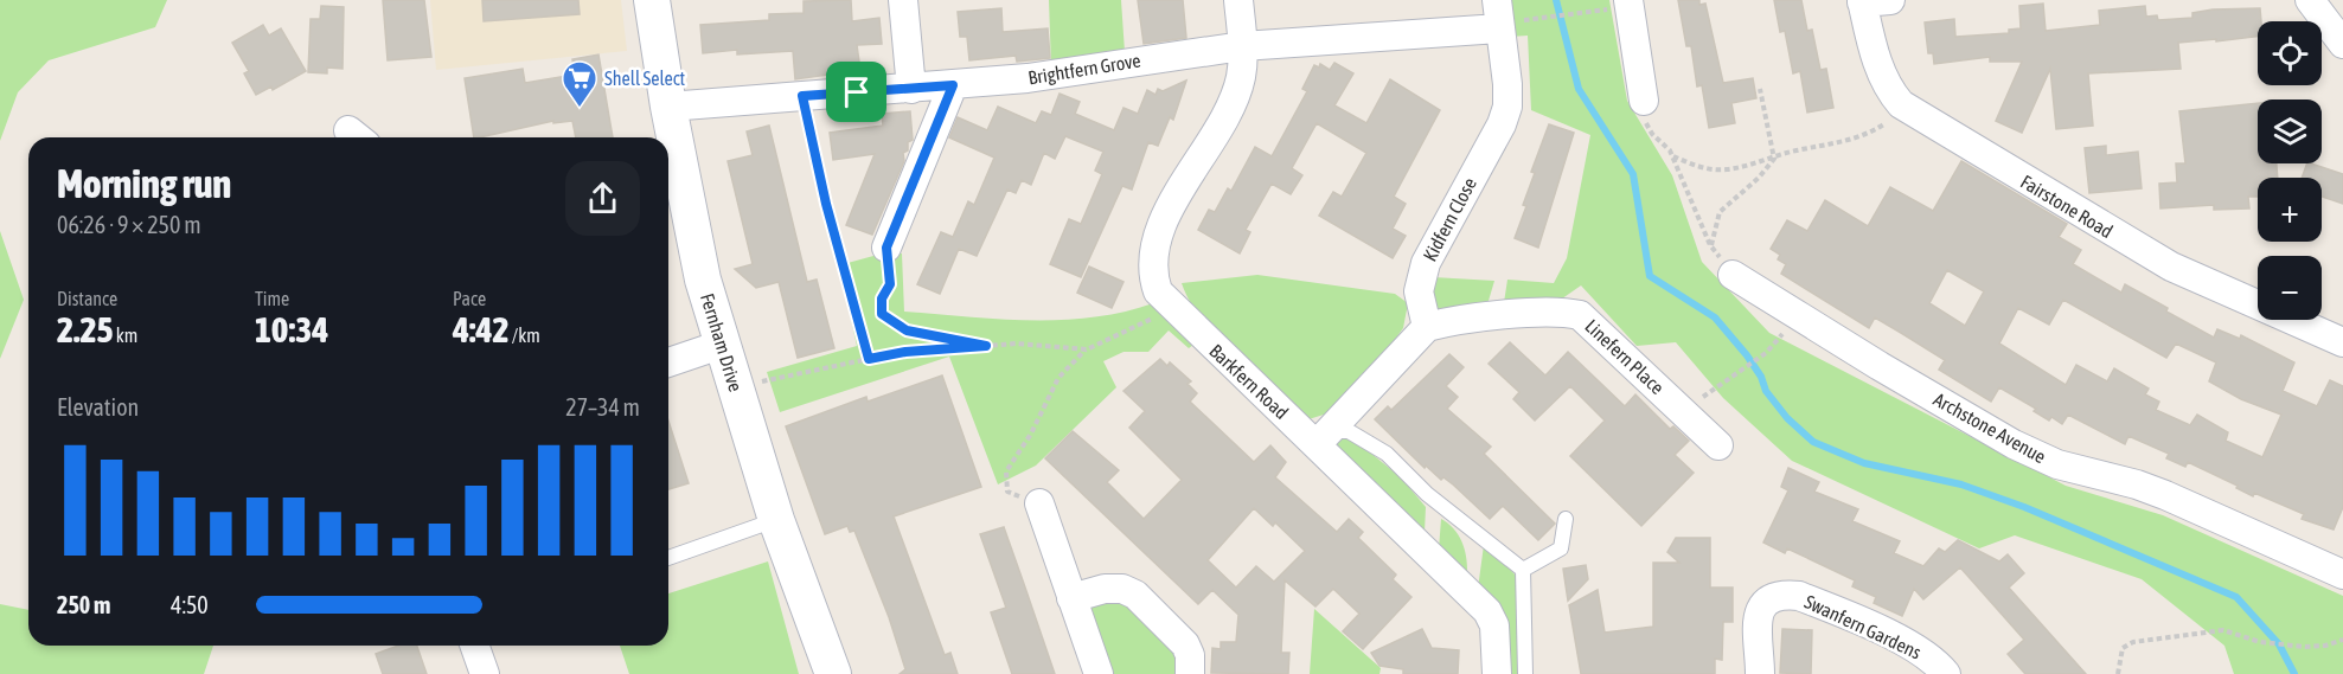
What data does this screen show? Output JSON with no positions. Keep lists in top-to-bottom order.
{
  "streets": {
    "street": [
      "Brightfern Grove",
      "Fairstone Road",
      "Kidfern Close",
      "Fernham Drive",
      "Linefern Place",
      "Barkfern Road",
      "Archstone Avenue",
      "Swanfern Gardens"
    ]
  },
  "crossings": [
    ["Brightfern Grove", "Kidfern Close"],
    ["Brightfern Grove", "Fernham Drive"],
    ["Brightfern Grove", "Barkfern Road"],
    ["Kidfern Close", "Linefern Place"]
  ],
  "places": {
    "supermarket": ["Shell Select"]
  },
  "page": {
    "map_buttons": ["+", "−"],
    "heading": ["Morning run", "06:26 · 9 × 250 m"],
    "stats": [
      ["Distance", "2.25 km"],
      ["Time", "10:34"],
      ["Pace", "4:42 /km"]
    ],
    "chart": ["Elevation", "27–34 m"],
    "list": [
      {
        "name": "250 m",
        "note": "4:50"
      }
    ]
  }
}
